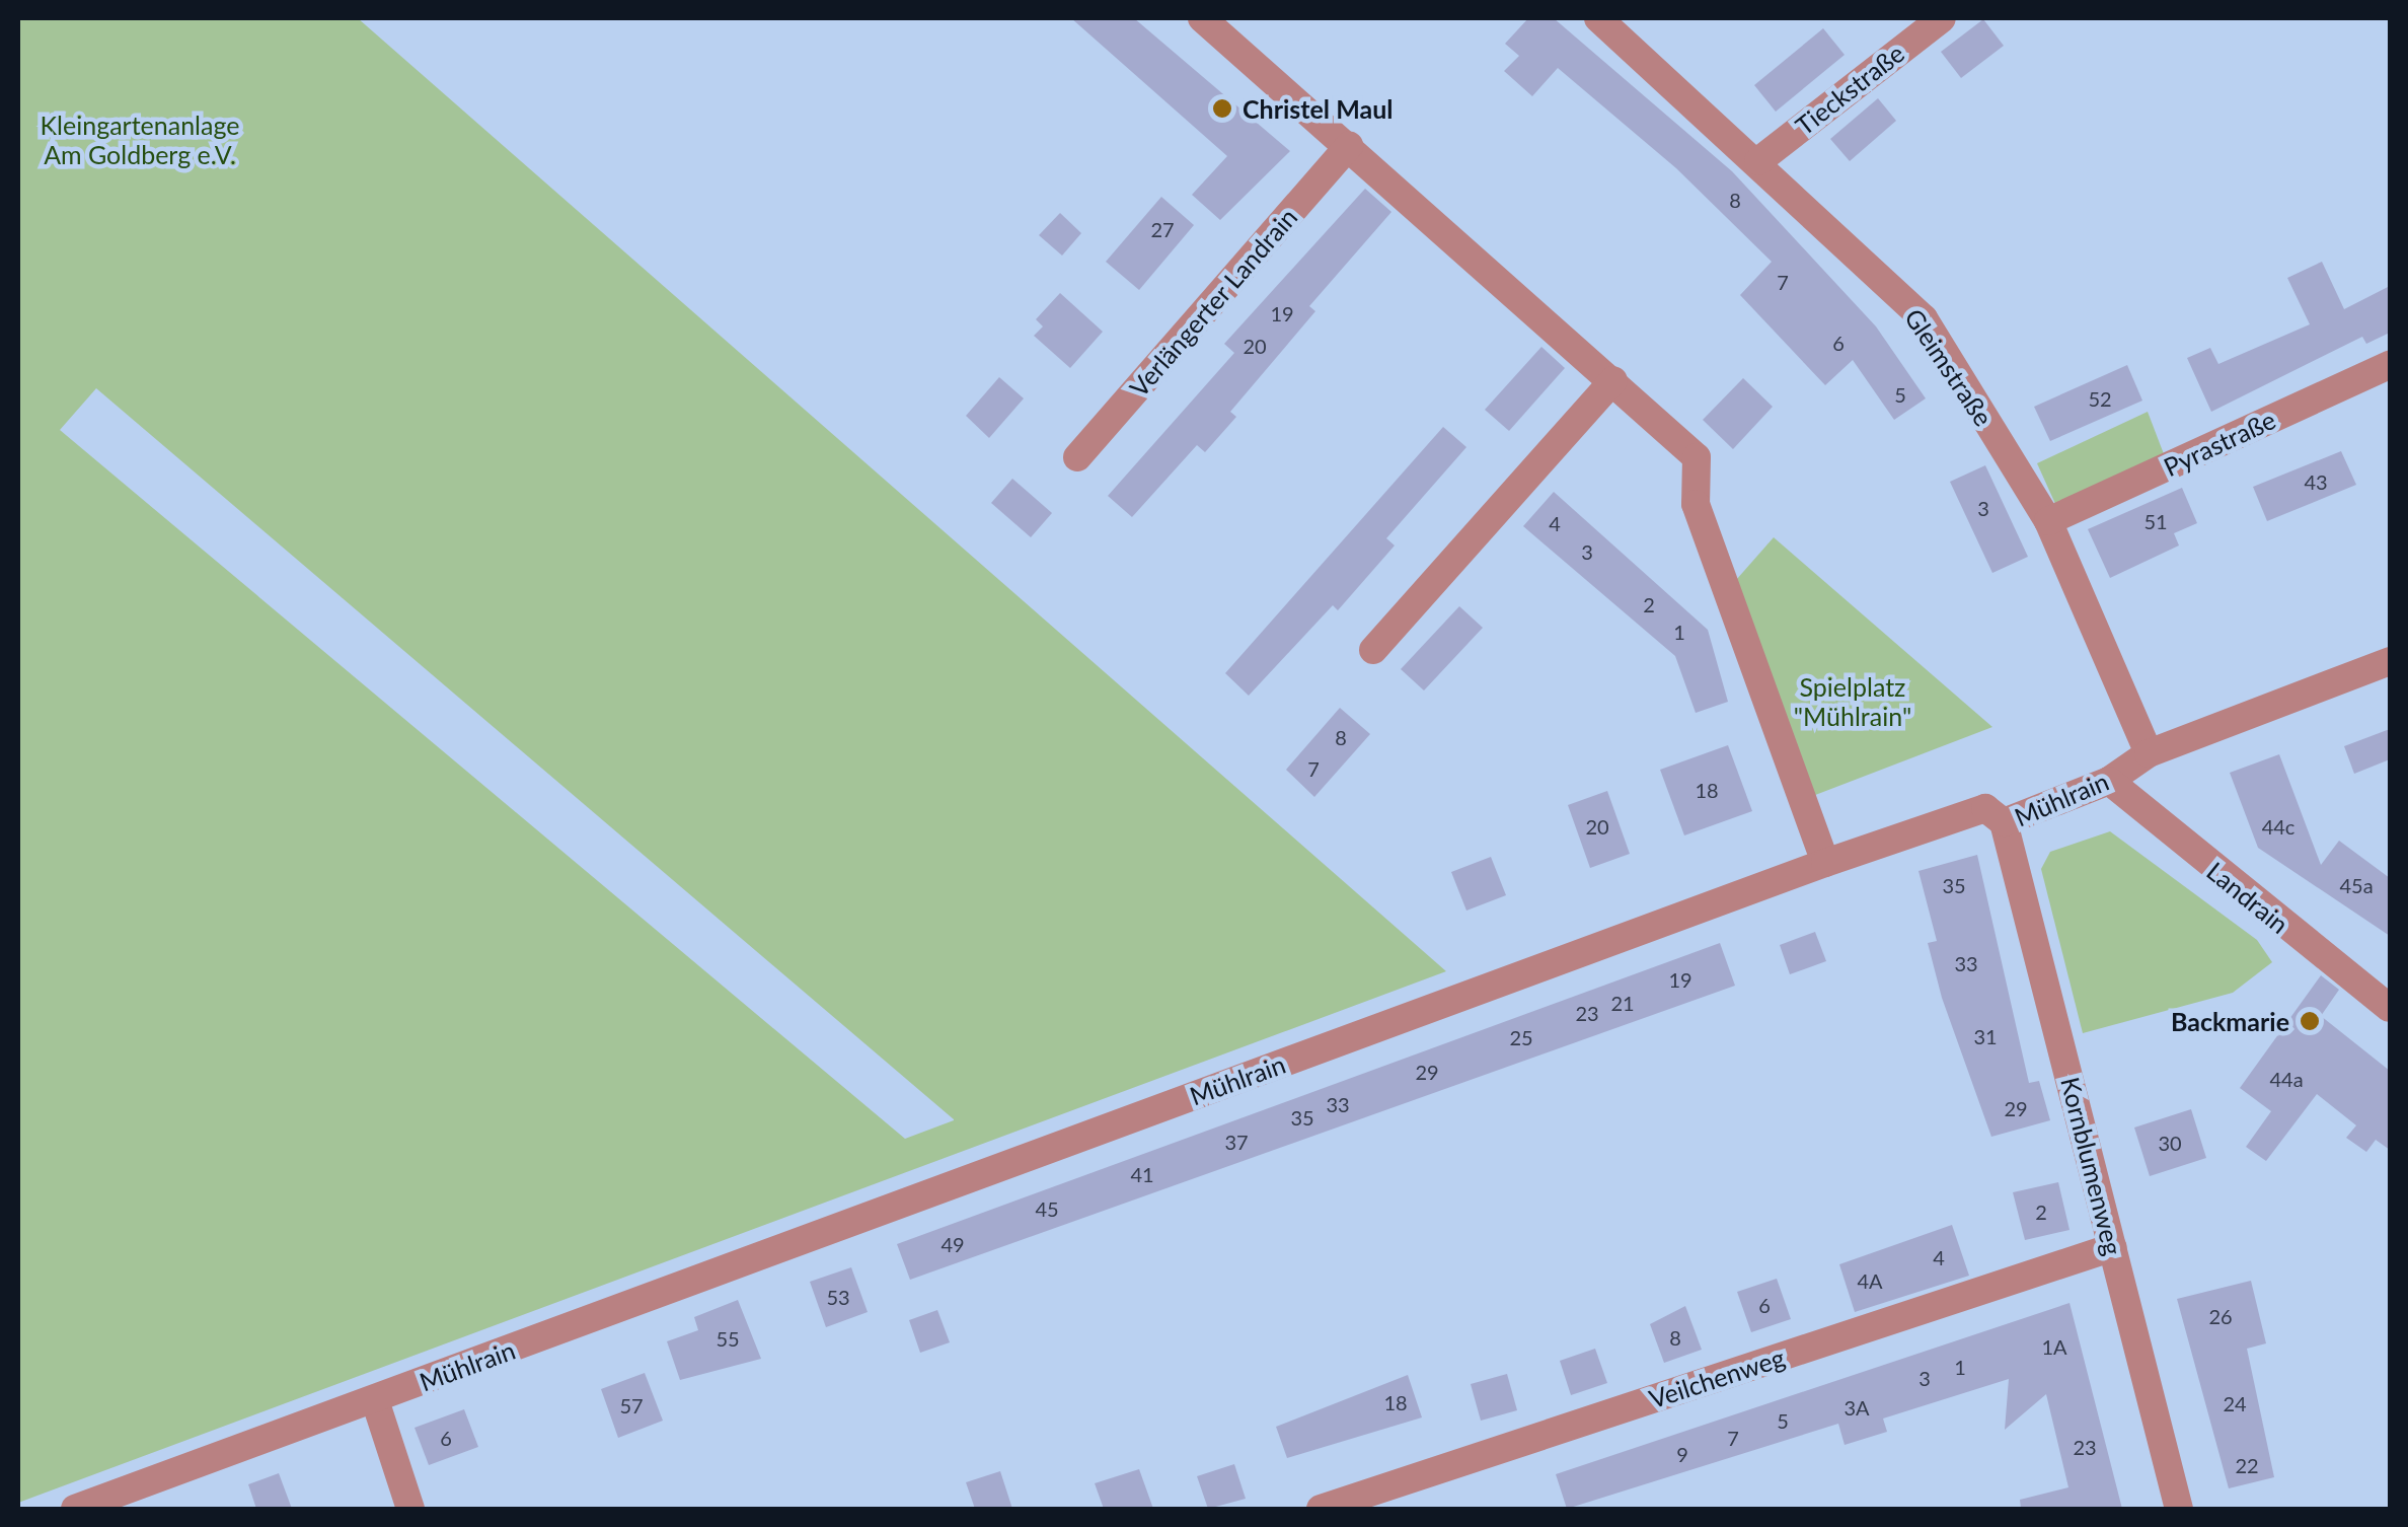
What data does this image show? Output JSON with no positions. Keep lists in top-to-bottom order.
{
  "streets": {
    "street": [
      "Tieckstraße",
      "Verlängerter Landrain",
      "Gleimstraße",
      "Pyrastraße",
      "Mühlrain",
      "Landrain",
      "Kornblumenweg",
      "Veilchenweg"
    ]
  },
  "crossings": [
    ["Tieckstraße", "Gleimstraße"],
    ["Gleimstraße", "Pyrastraße"],
    ["Gleimstraße", "Mühlrain"],
    ["Mühlrain", "Landrain"],
    ["Mühlrain", "Kornblumenweg"],
    ["Kornblumenweg", "Veilchenweg"]
  ],
  "parks": ["Kleingartenanlage Am Goldberg e.V.", "Spielplatz \"Mühlrain\""],
  "places": ["Christel Maul", "Backmarie"],
  "house_numbers": [
    "8",
    "27",
    "7",
    "19",
    "6",
    "20",
    "5",
    "52",
    "43",
    "3",
    "51",
    "4",
    "3",
    "2",
    "1",
    "8",
    "7",
    "18",
    "20",
    "44c",
    "35",
    "45a",
    "33",
    "19",
    "21",
    "23",
    "31",
    "25",
    "29",
    "44a",
    "33",
    "29",
    "35",
    "37",
    "30",
    "41",
    "45",
    "2",
    "49",
    "4",
    "4A",
    "53",
    "6",
    "26",
    "8",
    "55",
    "1A",
    "1",
    "3",
    "18",
    "24",
    "57",
    "3A",
    "5",
    "6",
    "7",
    "23",
    "9",
    "22"
  ]
}
